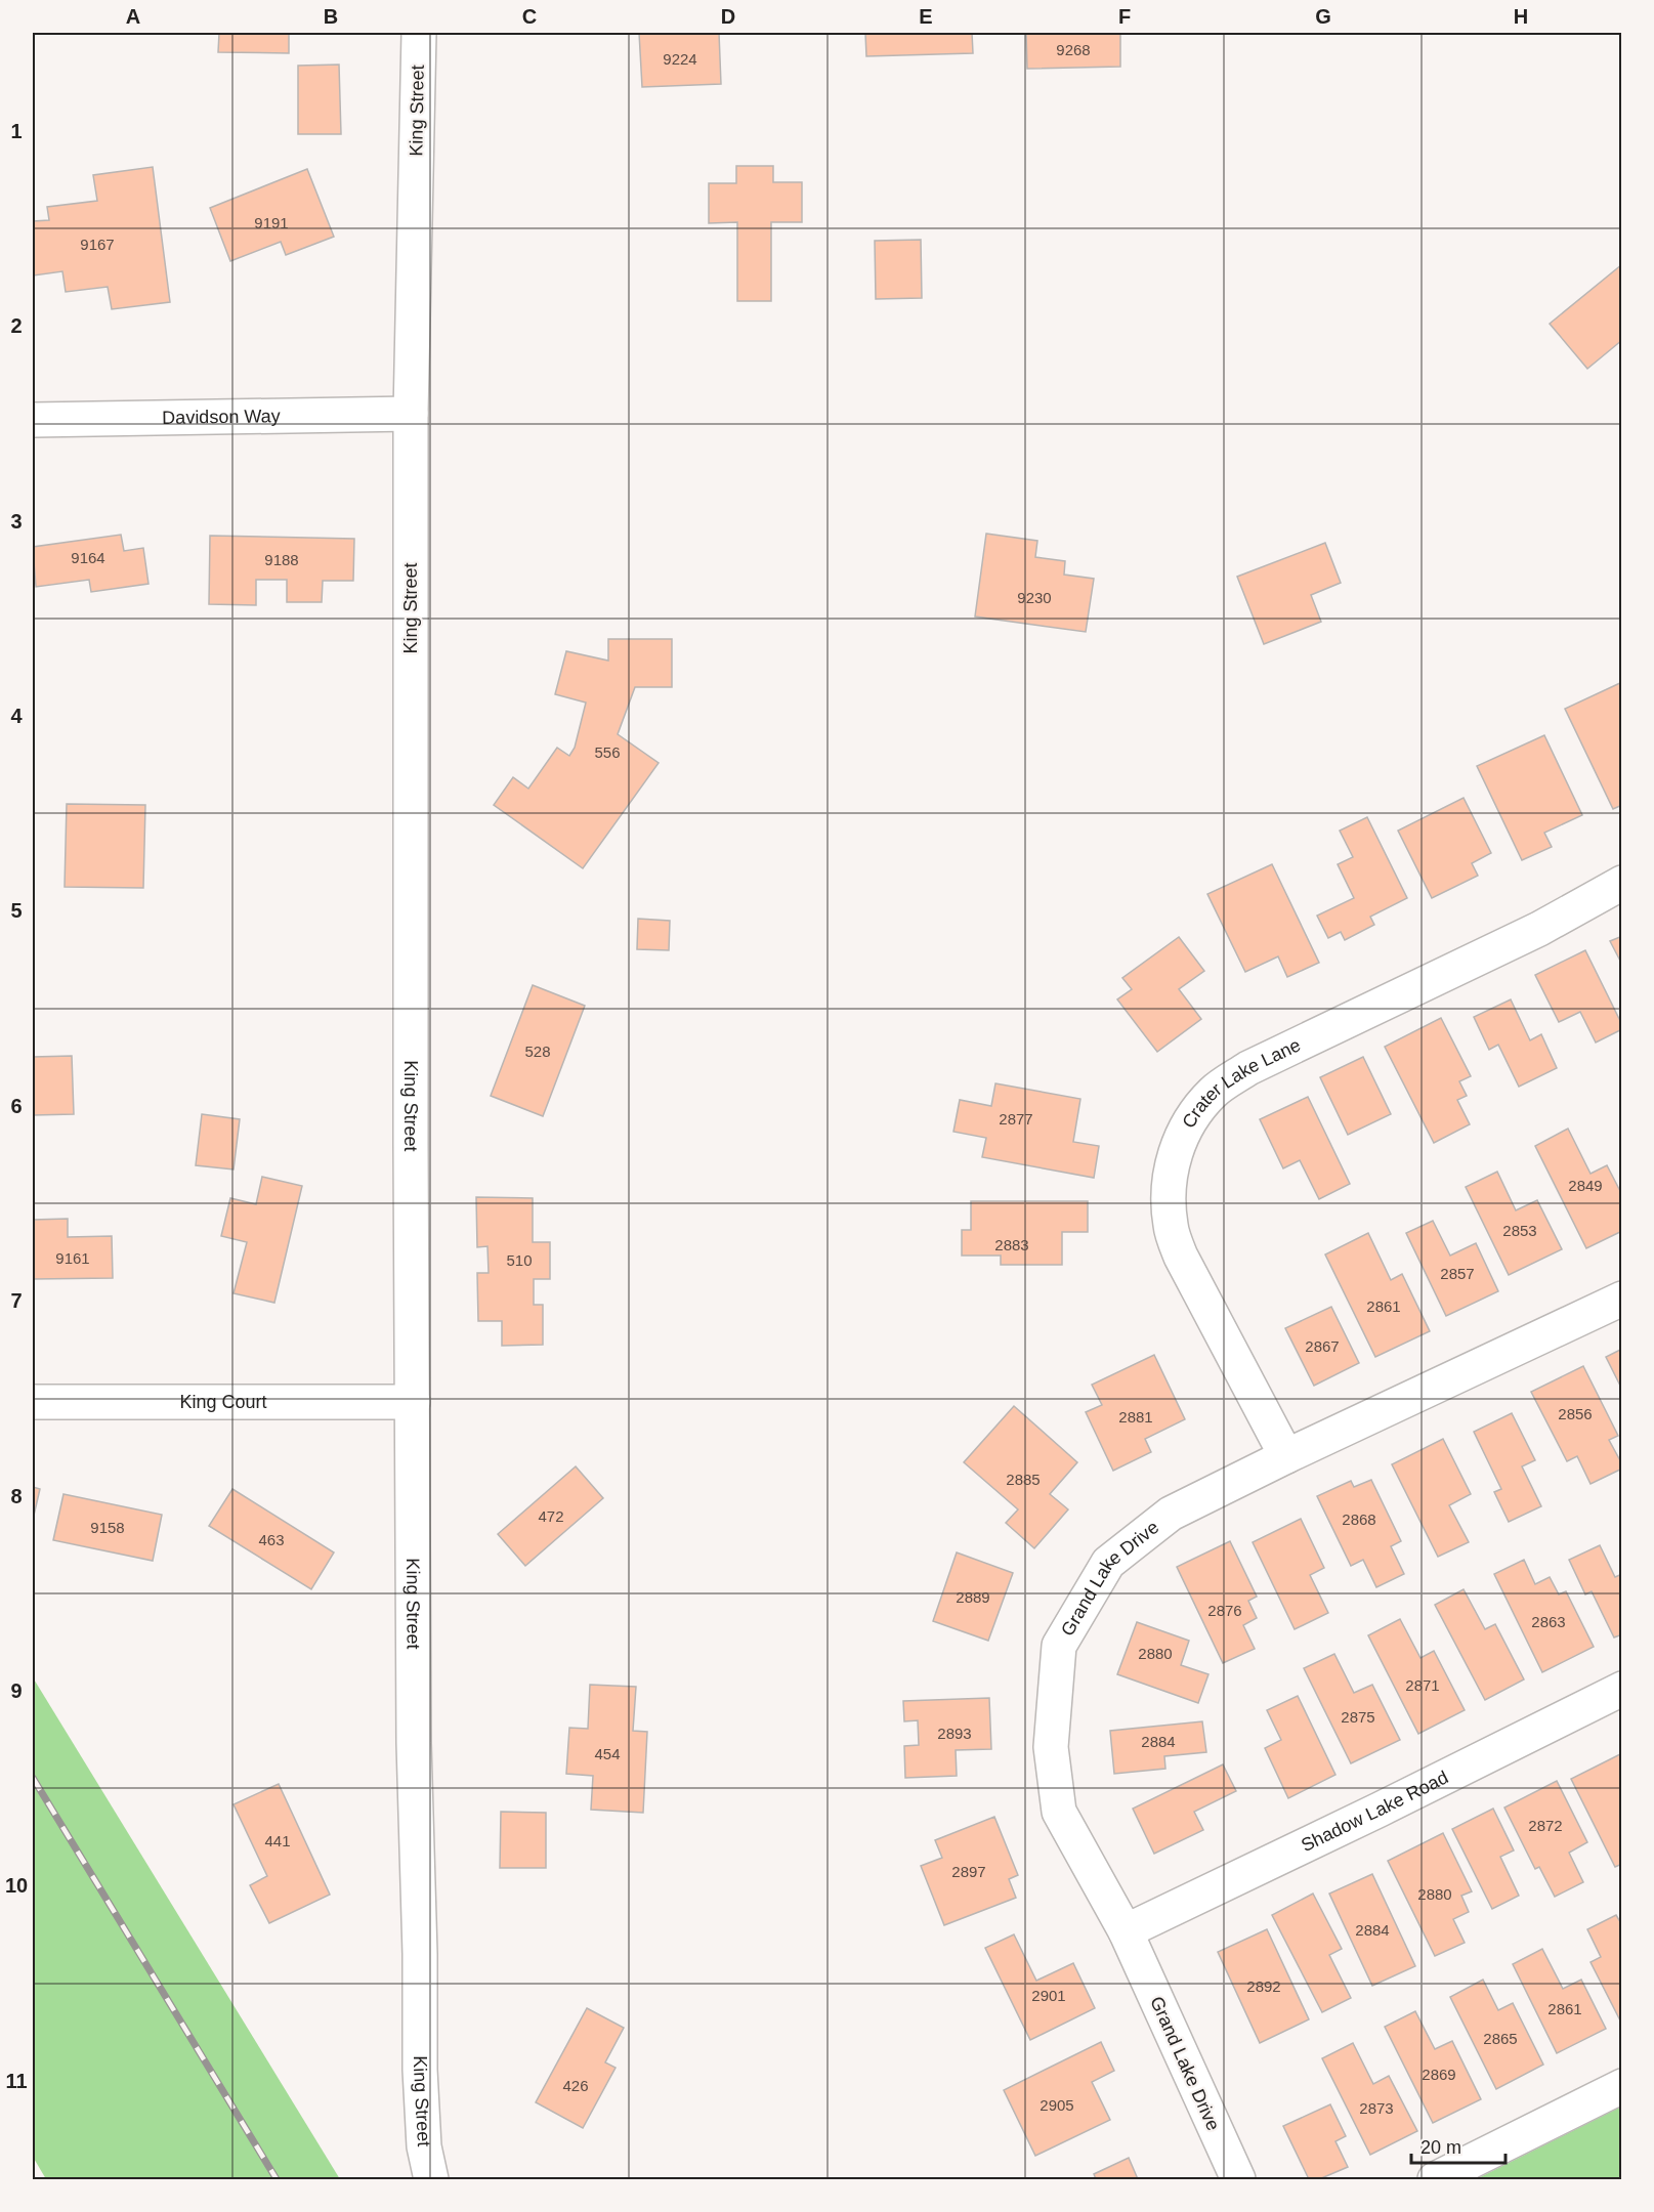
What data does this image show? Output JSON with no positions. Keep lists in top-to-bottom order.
{
  "streets": {
    "street": [
      "King Street",
      "Davidson Way",
      "Crater Lake Lane",
      "King Court",
      "Grand Lake Drive",
      "Shadow Lake Road"
    ]
  },
  "crossings": [
    ["King Street", "Davidson Way"],
    ["King Street", "King Court"],
    ["Crater Lake Lane", "Grand Lake Drive"],
    ["Grand Lake Drive", "Shadow Lake Road"]
  ],
  "house_numbers": [
    "9268",
    "9224",
    "9191",
    "9167",
    "9164",
    "9188",
    "9230",
    "556",
    "528",
    "2877",
    "2849",
    "2853",
    "2883",
    "9161",
    "510",
    "2857",
    "2861",
    "2867",
    "2856",
    "2881",
    "2885",
    "472",
    "2868",
    "9158",
    "463",
    "2889",
    "2876",
    "2863",
    "2880",
    "2871",
    "2875",
    "2893",
    "2884",
    "454",
    "2872",
    "441",
    "2897",
    "2880",
    "2884",
    "2892",
    "2901",
    "2861",
    "2865",
    "2869",
    "426",
    "2905",
    "2873"
  ],
  "scale_bar": "20 m",
  "grid": {
    "columns": [
      "A",
      "B",
      "C",
      "D",
      "E",
      "F",
      "G",
      "H"
    ],
    "rows": [
      "1",
      "2",
      "3",
      "4",
      "5",
      "6",
      "7",
      "8",
      "9",
      "10",
      "11"
    ]
  }
}
